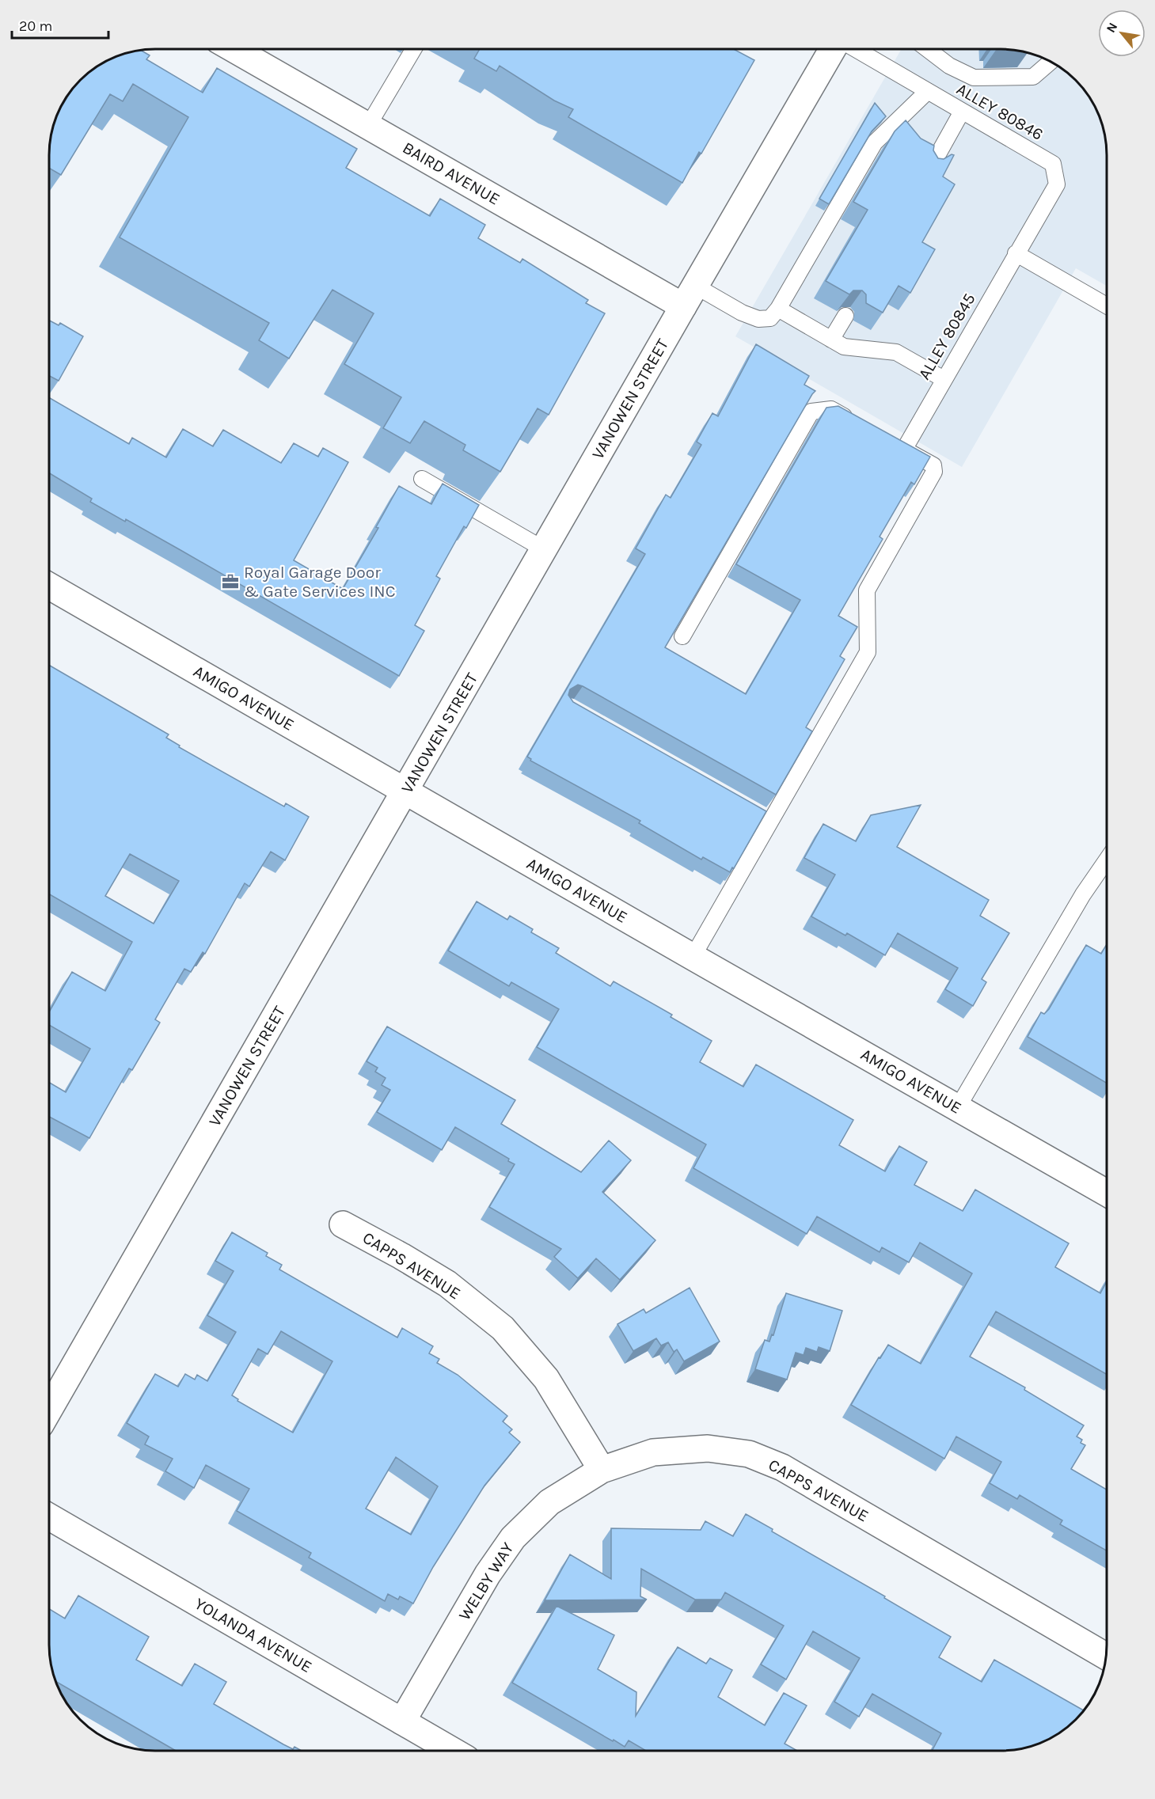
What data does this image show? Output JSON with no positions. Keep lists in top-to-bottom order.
{
  "streets": {
    "street": [
      "BAIRD AVENUE",
      "VANOWEN STREET",
      "AMIGO AVENUE",
      "CAPPS AVENUE",
      "WELBY WAY",
      "YOLANDA AVENUE"
    ],
    "lane": ["ALLEY 80846", "ALLEY 80845"]
  },
  "crossings": [
    ["ALLEY 80846", "ALLEY 80845"],
    ["BAIRD AVENUE", "VANOWEN STREET"],
    ["VANOWEN STREET", "AMIGO AVENUE"],
    ["CAPPS AVENUE", "WELBY WAY"],
    ["WELBY WAY", "YOLANDA AVENUE"]
  ],
  "places": {
    "office": ["Royal Garage Door & Gate Services INC"]
  },
  "scale_bar": "20 m",
  "north": "top left"
}
